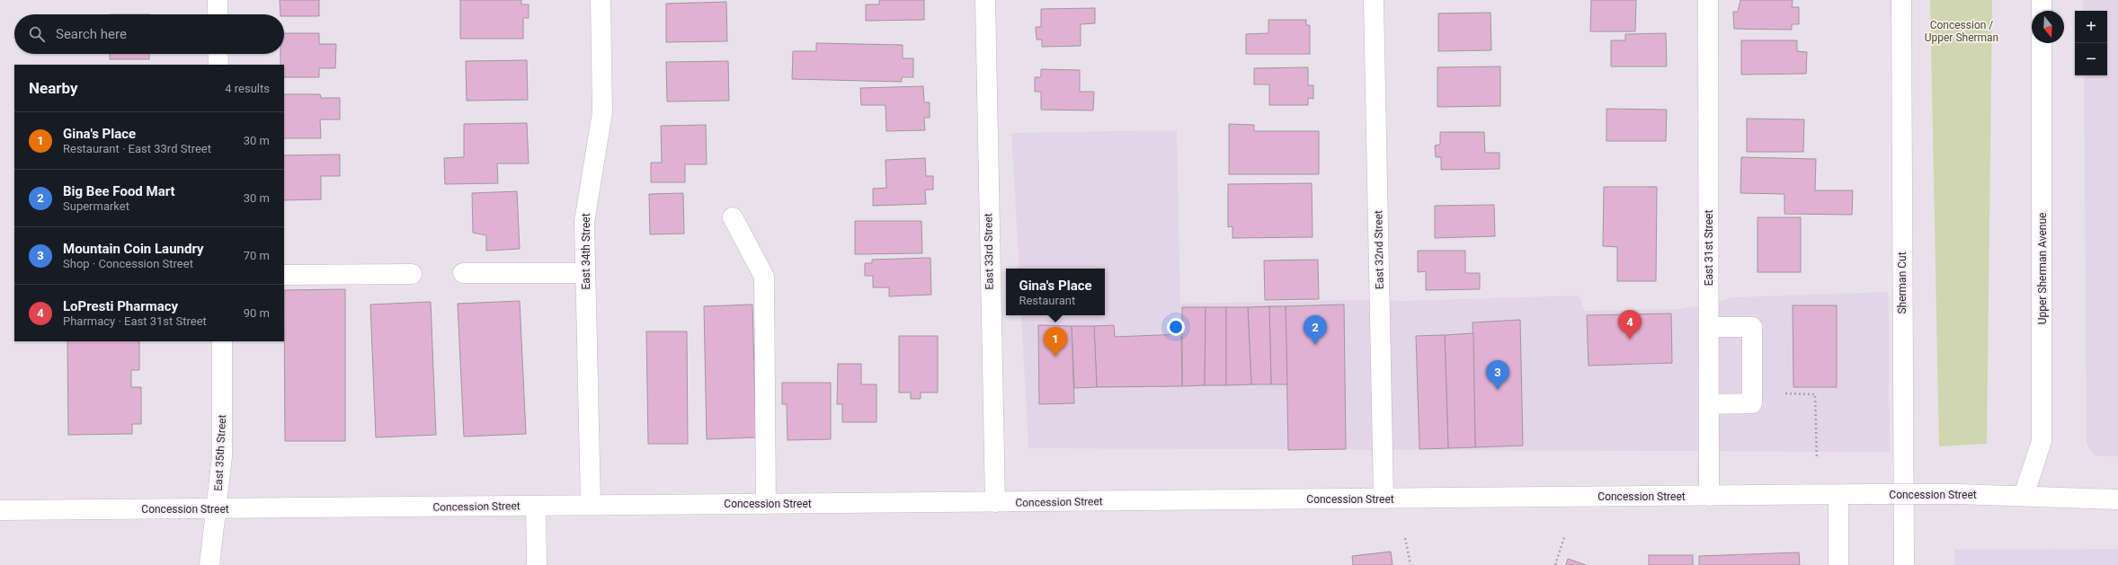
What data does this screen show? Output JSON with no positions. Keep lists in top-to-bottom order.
{
  "streets": {
    "main road": [
      "East 31st Street",
      "East 32nd Street",
      "East 34th Street",
      "East 33rd Street",
      "Upper Sherman Avenue",
      "Sherman Cut",
      "East 35th Street",
      "Concession Street"
    ]
  },
  "crossings": [
    ["East 31st Street", "Concession Street"],
    ["East 32nd Street", "Concession Street"],
    ["East 34th Street", "Concession Street"],
    ["East 33rd Street", "Concession Street"],
    ["Upper Sherman Avenue", "Concession Street"],
    ["East 35th Street", "Concession Street"]
  ],
  "parks": ["Concession / Upper Sherman"],
  "north": "bottom",
  "page": {
    "map_buttons": ["+", "−"],
    "search": "Search here",
    "heading": ["Nearby", "4 results"],
    "list": [
      {
        "mark": "1",
        "name": "Gina's Place",
        "note": "Restaurant · East 33rd Street",
        "value": "30 m"
      },
      {
        "mark": "2",
        "name": "Big Bee Food Mart",
        "note": "Supermarket",
        "value": "30 m"
      },
      {
        "mark": "3",
        "name": "Mountain Coin Laundry",
        "note": "Shop · Concession Street",
        "value": "70 m"
      },
      {
        "mark": "4",
        "name": "LoPresti Pharmacy",
        "note": "Pharmacy · East 31st Street",
        "value": "90 m"
      }
    ],
    "popup": ["Gina's Place", "Restaurant"],
    "pins": [
      "4",
      "2",
      "1",
      "3"
    ]
  }
}
